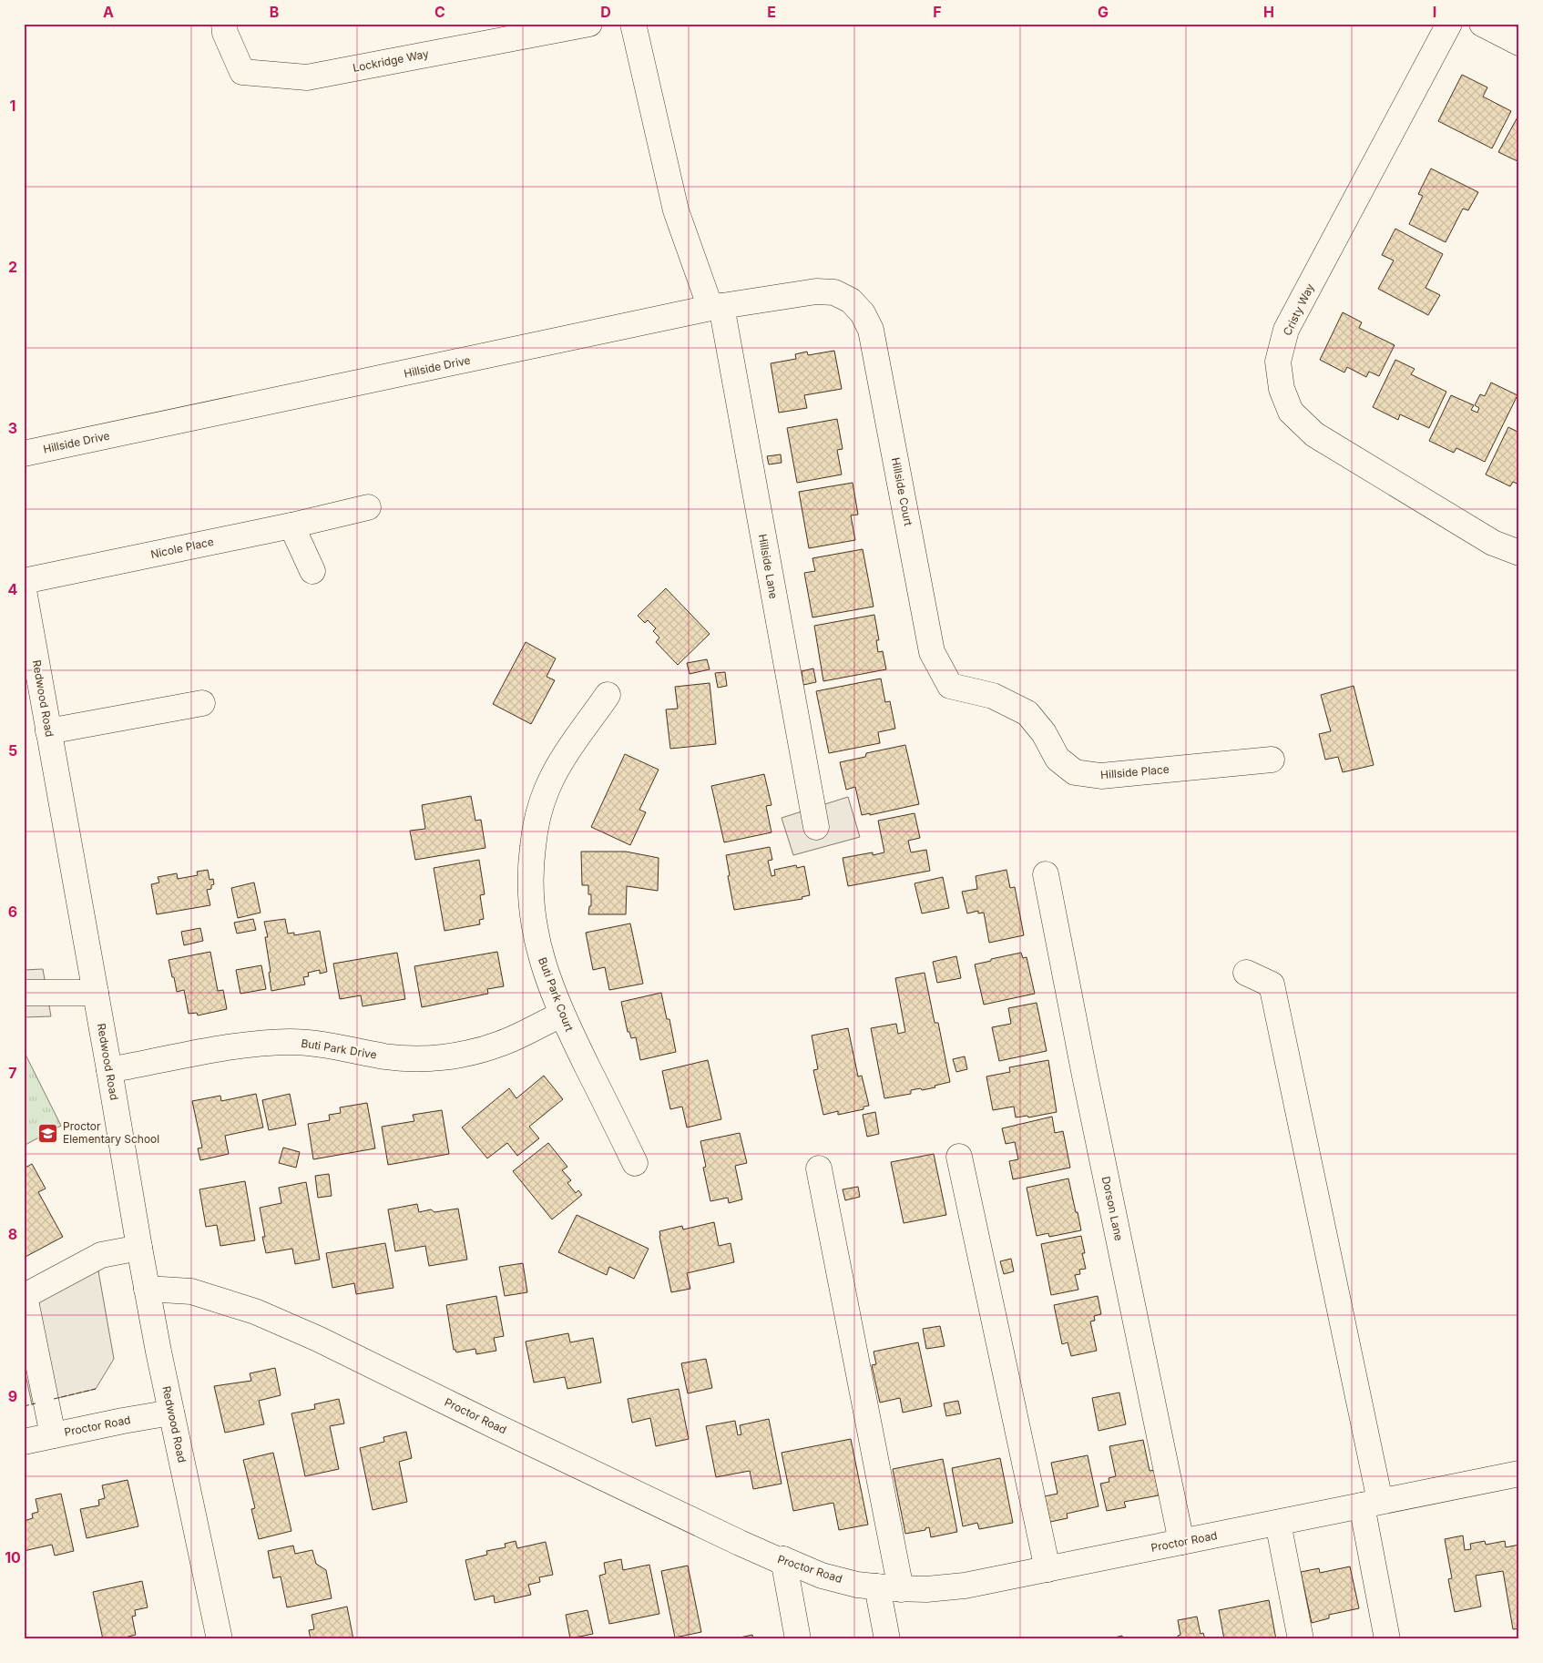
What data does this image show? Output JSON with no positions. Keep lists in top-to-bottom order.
{
  "streets": {
    "street": [
      "Lockridge Way",
      "Cristy Way",
      "Hillside Drive",
      "Hillside Court",
      "Nicole Place",
      "Hillside Lane",
      "Redwood Road",
      "Hillside Place",
      "Buti Park Court",
      "Buti Park Drive",
      "Dorson Lane",
      "Proctor Road"
    ]
  },
  "crossings": [
    ["Hillside Drive", "Hillside Court"],
    ["Hillside Drive", "Hillside Lane"],
    ["Hillside Court", "Hillside Place"],
    ["Redwood Road", "Buti Park Drive"],
    ["Redwood Road", "Proctor Road"],
    ["Buti Park Court", "Buti Park Drive"],
    ["Dorson Lane", "Proctor Road"]
  ],
  "places": {
    "school or university": ["Proctor Elementary School"]
  },
  "grid": {
    "columns": [
      "A",
      "B",
      "C",
      "D",
      "E",
      "F",
      "G",
      "H",
      "I"
    ],
    "rows": [
      "1",
      "2",
      "3",
      "4",
      "5",
      "6",
      "7",
      "8",
      "9",
      "10"
    ]
  }
}
